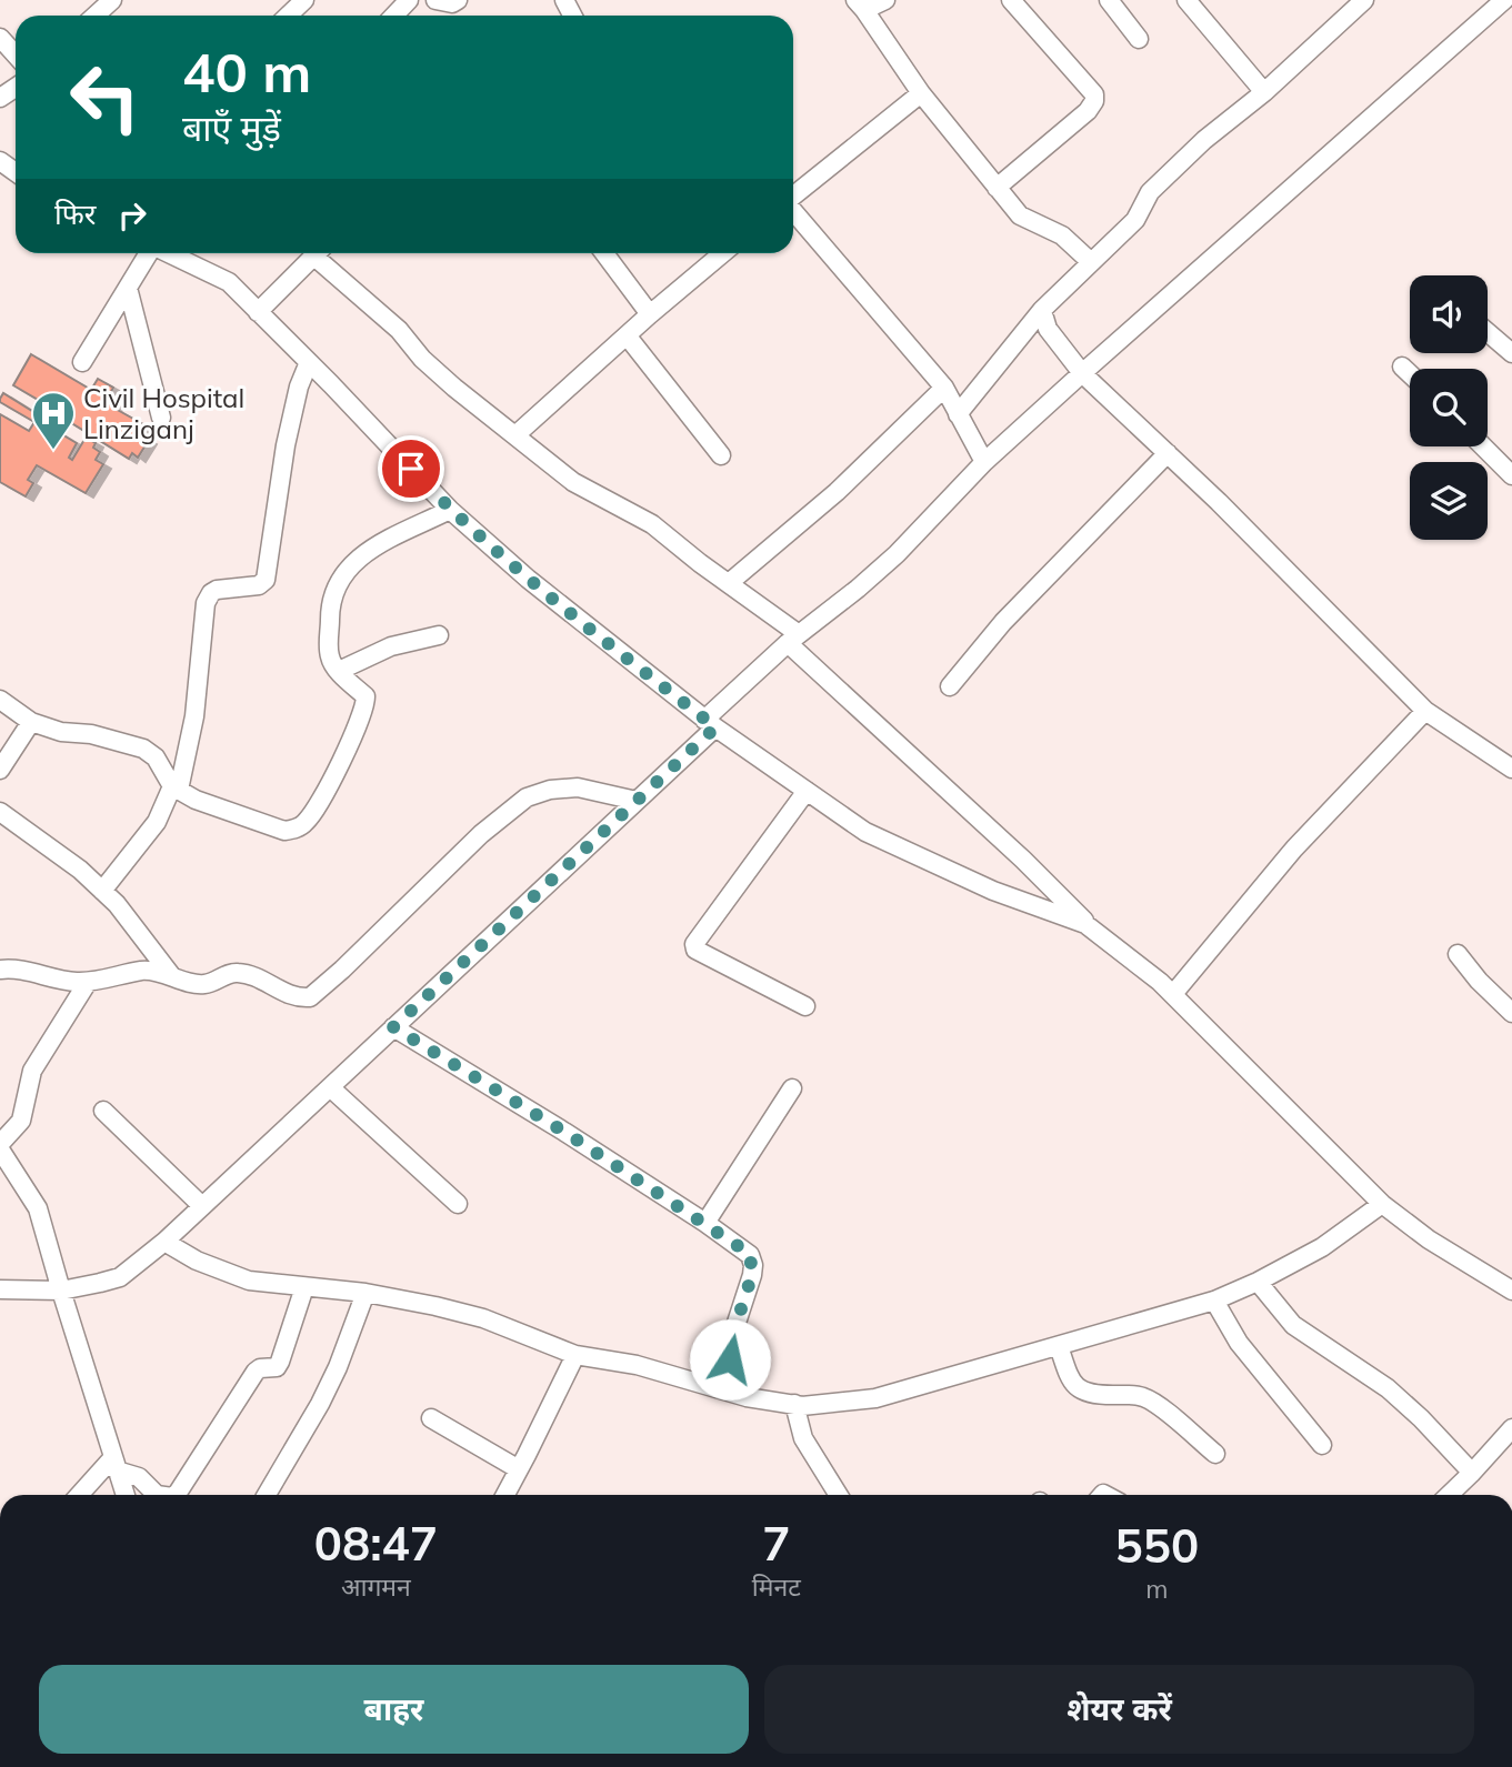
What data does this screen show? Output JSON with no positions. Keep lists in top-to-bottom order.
{
  "places": {
    "hospital": ["Civil Hospital Linziganj"]
  },
  "page": {
    "turn": ["40 m", "बाएँ मुड़ें"],
    "then": "फिर",
    "eta": [
      "08:47",
      "आगमन",
      "7",
      "मिनट",
      "550",
      "m"
    ],
    "buttons": ["बाहर", "शेयर करें"]
  }
}
